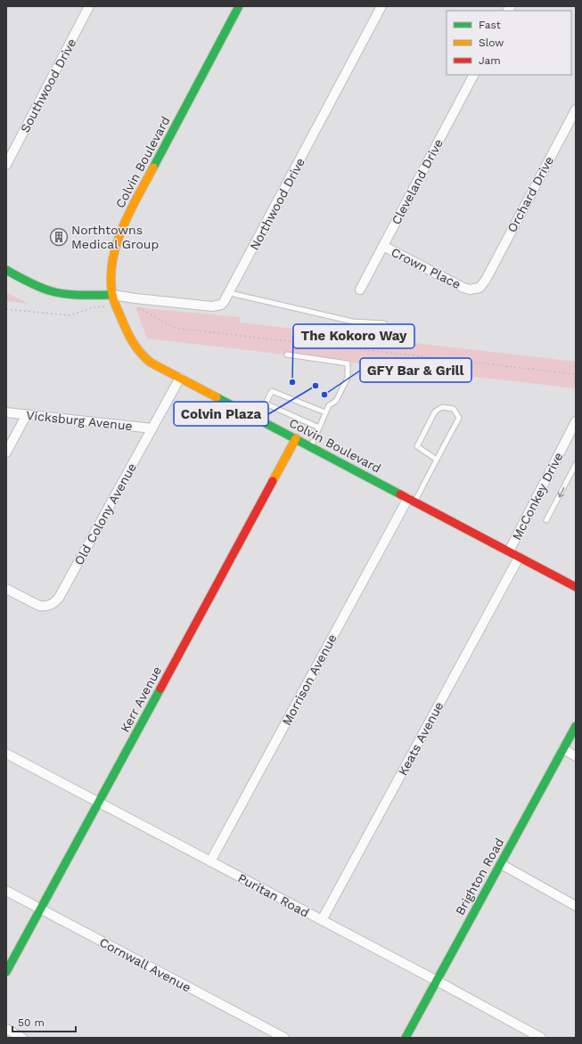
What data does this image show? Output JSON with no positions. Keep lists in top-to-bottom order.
{
  "streets": {
    "street": [
      "Southwood Drive",
      "Colvin Boulevard",
      "Cleveland Drive",
      "Orchard Drive",
      "Northwood Drive",
      "Crown Place",
      "Vicksburg Avenue",
      "McConkey Drive",
      "Old Colony Avenue",
      "Morrison Avenue",
      "Kerr Avenue",
      "Keats Avenue",
      "Brighton Road",
      "Puritan Road",
      "Cornwall Avenue"
    ]
  },
  "crossings": [
    ["Colvin Boulevard", "Northwood Drive"],
    ["Colvin Boulevard", "McConkey Drive"],
    ["Colvin Boulevard", "Old Colony Avenue"],
    ["Colvin Boulevard", "Morrison Avenue"],
    ["Colvin Boulevard", "Kerr Avenue"],
    ["Colvin Boulevard", "Keats Avenue"],
    ["Cleveland Drive", "Crown Place"],
    ["Orchard Drive", "Crown Place"],
    ["Vicksburg Avenue", "Old Colony Avenue"],
    ["Morrison Avenue", "Puritan Road"],
    ["Kerr Avenue", "Puritan Road"],
    ["Kerr Avenue", "Cornwall Avenue"],
    ["Keats Avenue", "Puritan Road"],
    ["Brighton Road", "Puritan Road"]
  ],
  "places": {
    "building": ["Northtowns Medical Group"],
    "other": ["The Kokoro Way", "Colvin Plaza", "GFY Bar & Grill"]
  },
  "legend": ["Fast", "Slow", "Jam"],
  "scale_bar": "50 m"
}
